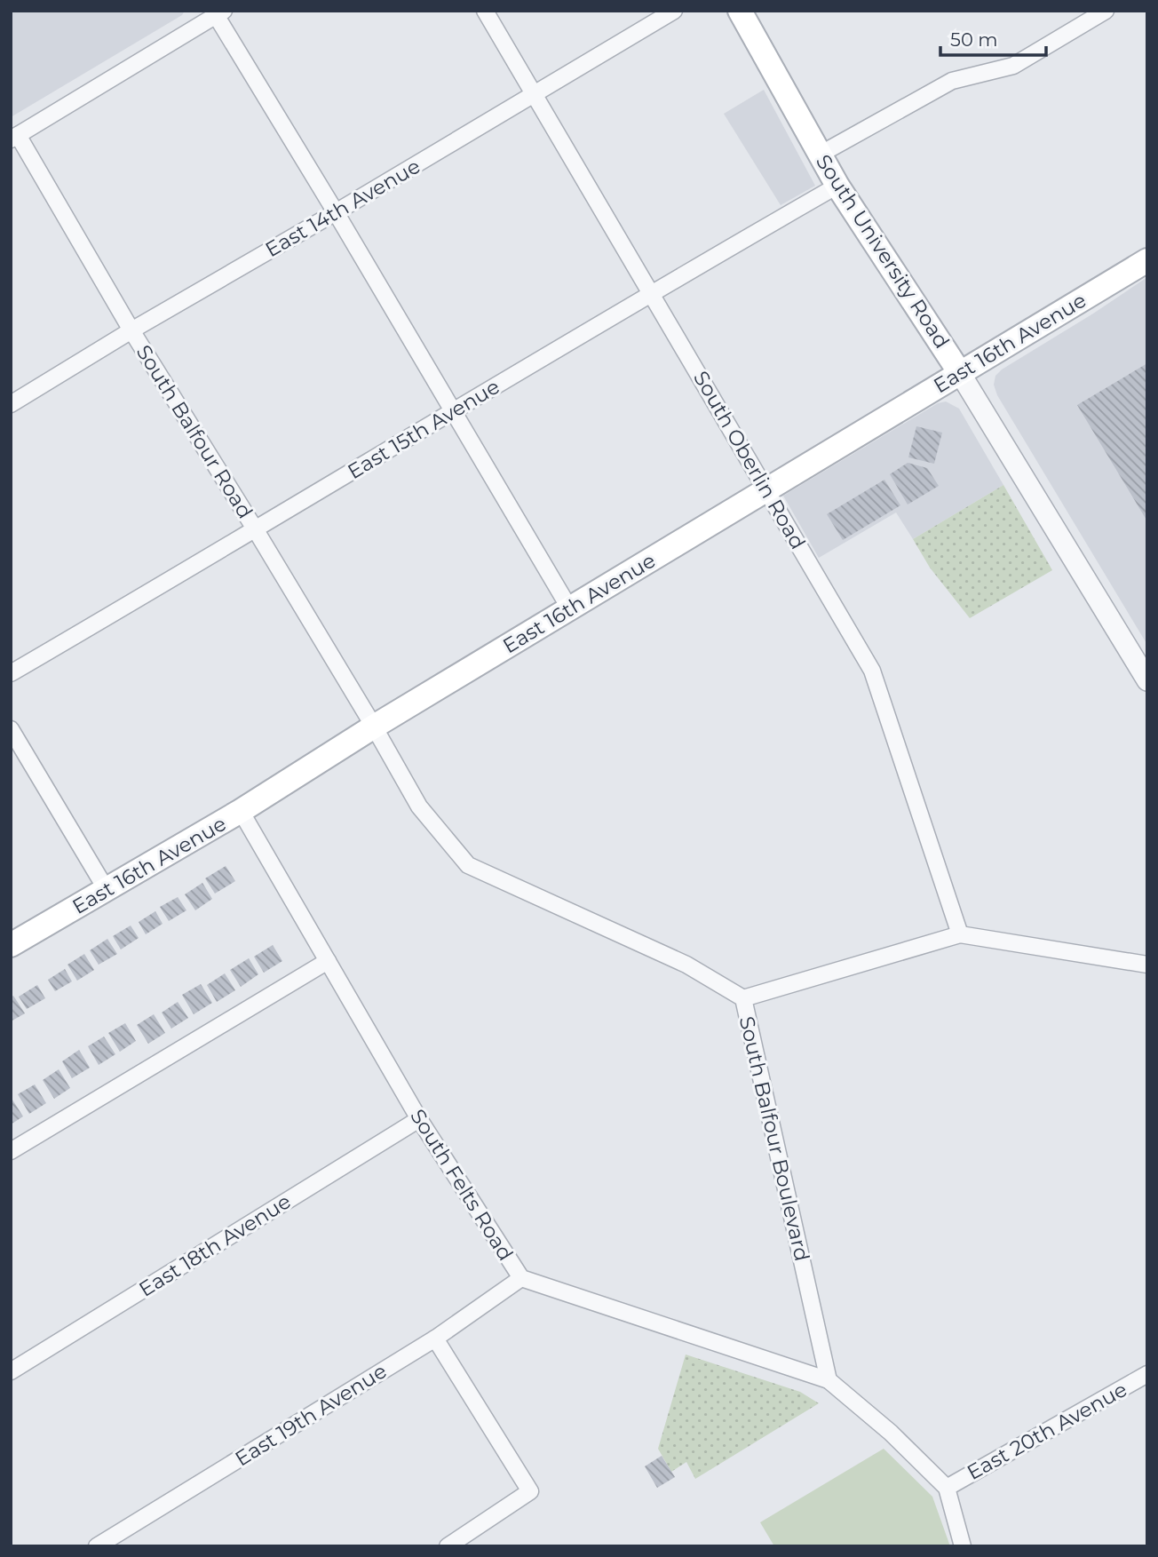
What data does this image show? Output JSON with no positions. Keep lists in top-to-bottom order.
{
  "streets": {
    "main road": ["South University Road", "East 16th Avenue"],
    "street": [
      "East 14th Avenue",
      "East 15th Avenue",
      "South Balfour Road",
      "South Oberlin Road",
      "South Balfour Boulevard",
      "South Felts Road",
      "East 18th Avenue",
      "East 19th Avenue",
      "East 20th Avenue"
    ]
  },
  "crossings": [
    ["East 14th Avenue", "South Balfour Road"],
    ["East 14th Avenue", "South Oberlin Road"],
    ["South University Road", "East 16th Avenue"],
    ["South University Road", "East 15th Avenue"],
    ["East 16th Avenue", "South Balfour Road"],
    ["East 16th Avenue", "South Oberlin Road"],
    ["East 16th Avenue", "South Balfour Boulevard"],
    ["East 16th Avenue", "South Felts Road"],
    ["East 15th Avenue", "South Balfour Road"],
    ["East 15th Avenue", "South Oberlin Road"],
    ["South Balfour Road", "South Balfour Boulevard"],
    ["South Balfour Boulevard", "South Felts Road"],
    ["South Felts Road", "East 18th Avenue"],
    ["South Felts Road", "East 19th Avenue"]
  ],
  "scale_bar": "50 m"
}
